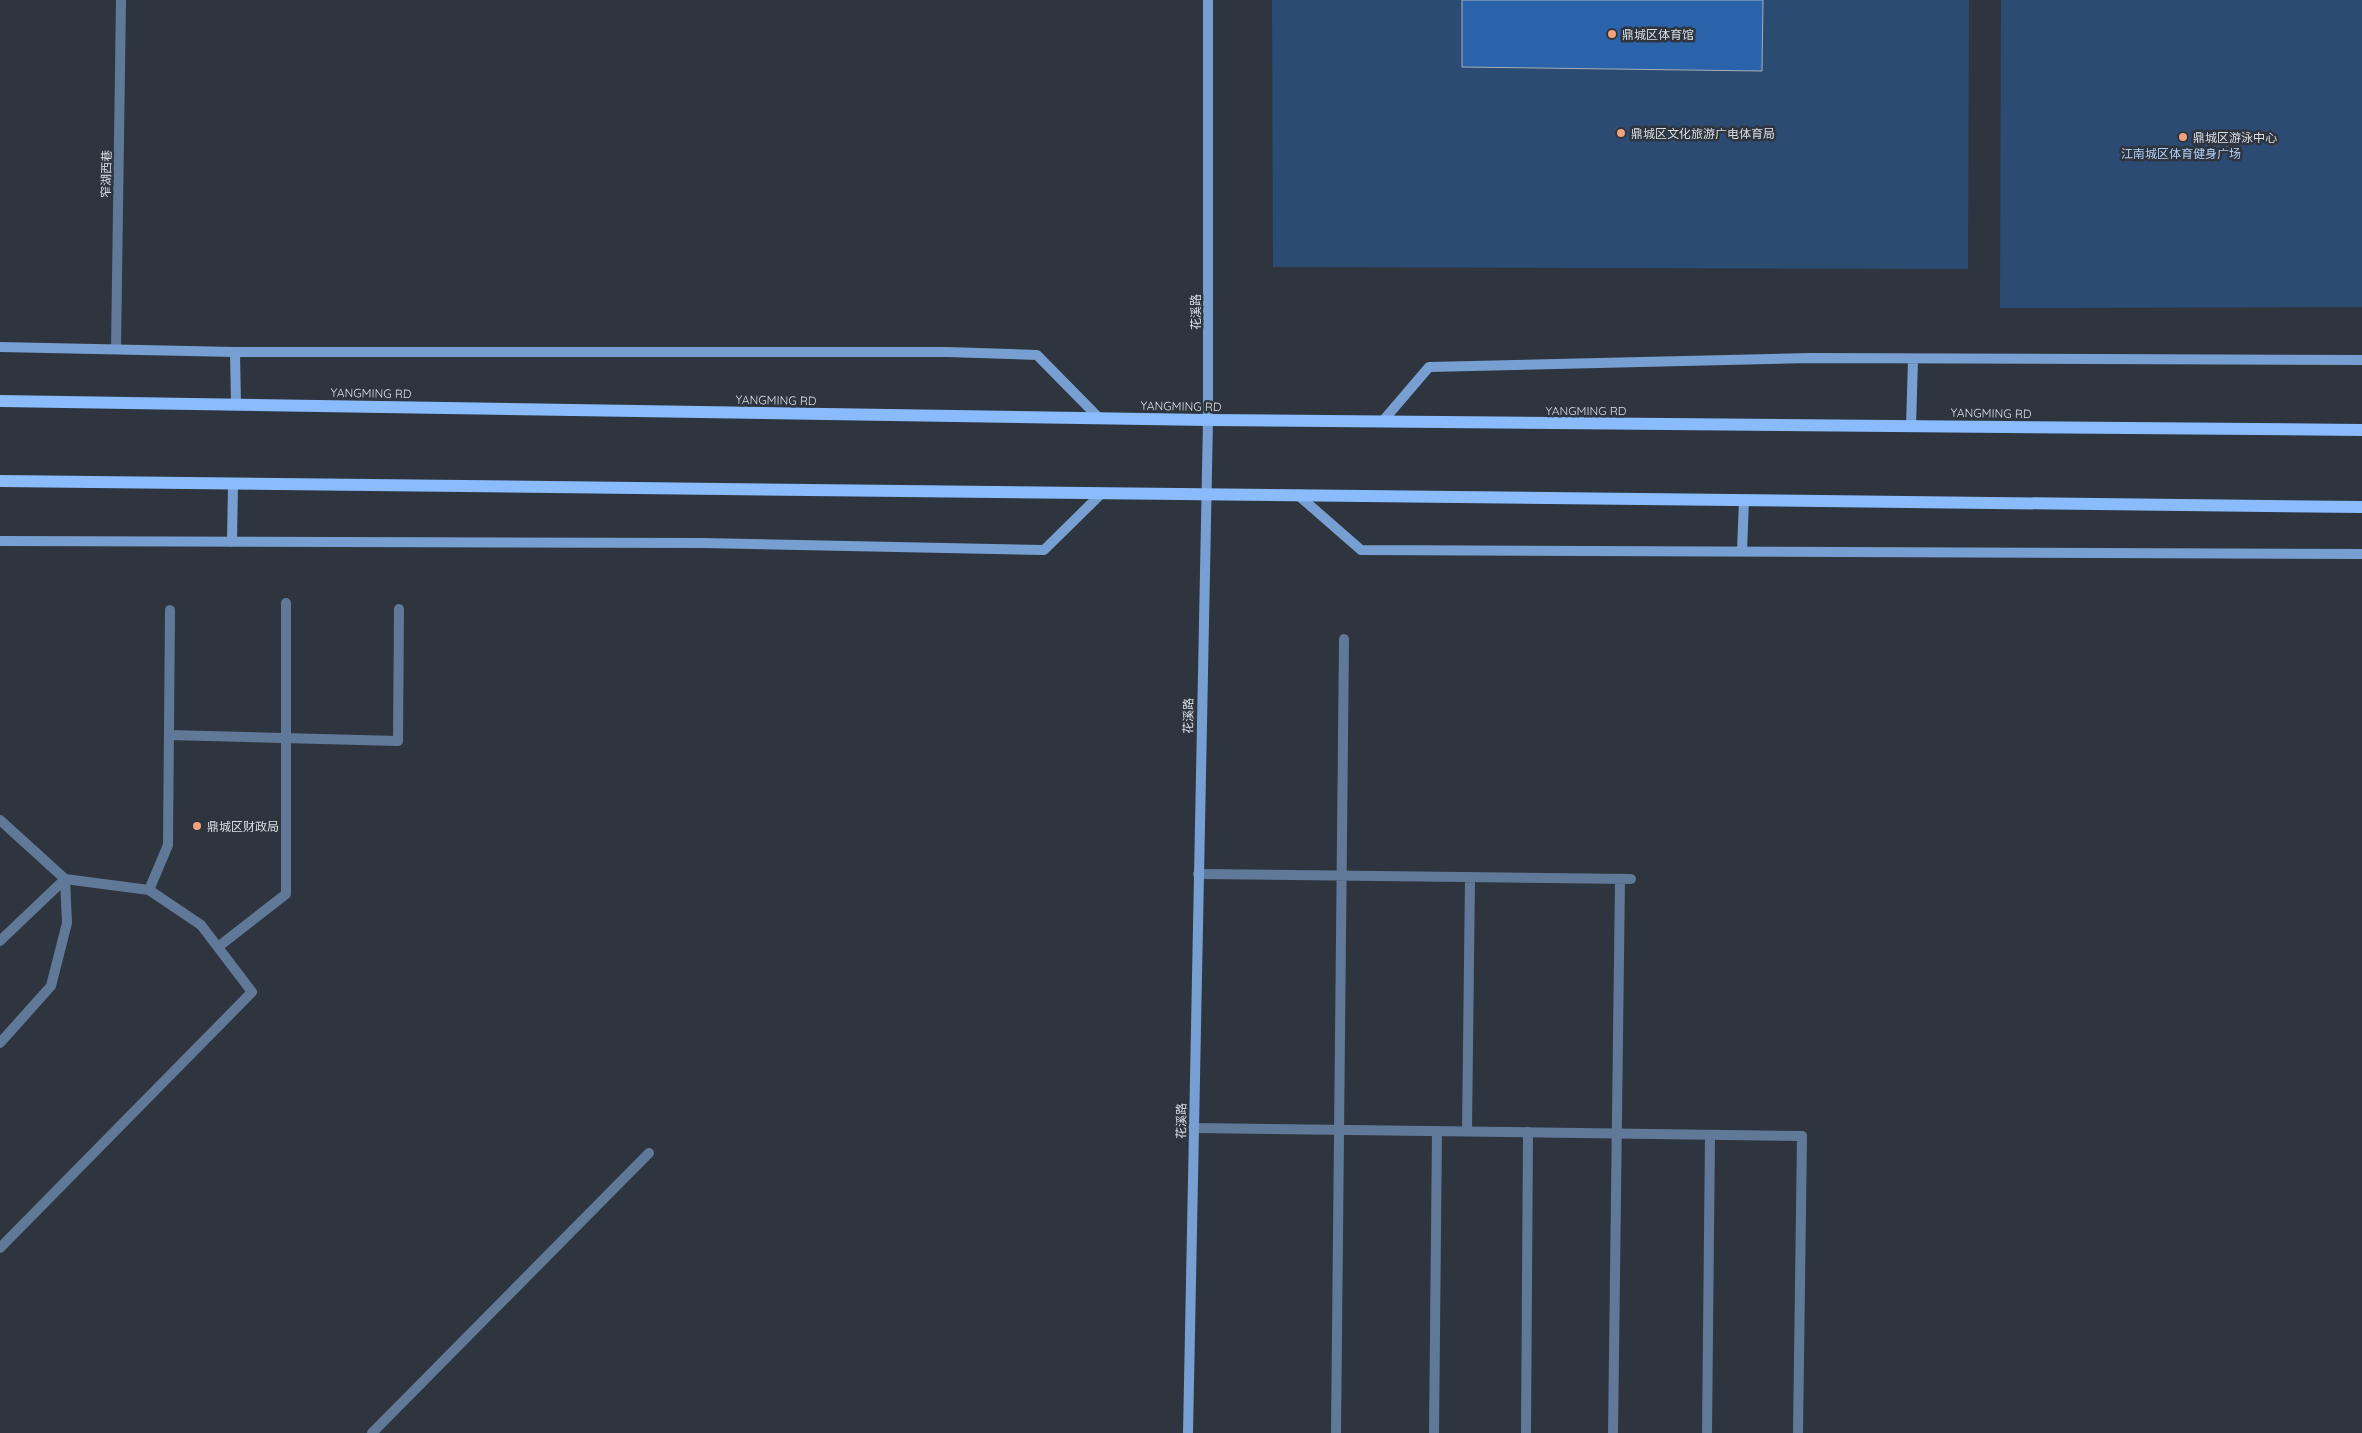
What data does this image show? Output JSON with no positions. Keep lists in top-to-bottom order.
{
  "streets": {
    "main road": ["YANGMING RD"],
    "street": ["窄湖西巷", "花溪路"]
  },
  "crossings": [
    ["花溪路", "YANGMING RD"]
  ],
  "parks": ["江南城区体育健身广场"],
  "places": [
    "鼎城区体育馆",
    "鼎城区文化旅游广电体育局",
    "鼎城区游泳中心",
    "鼎城区财政局"
  ]
}
